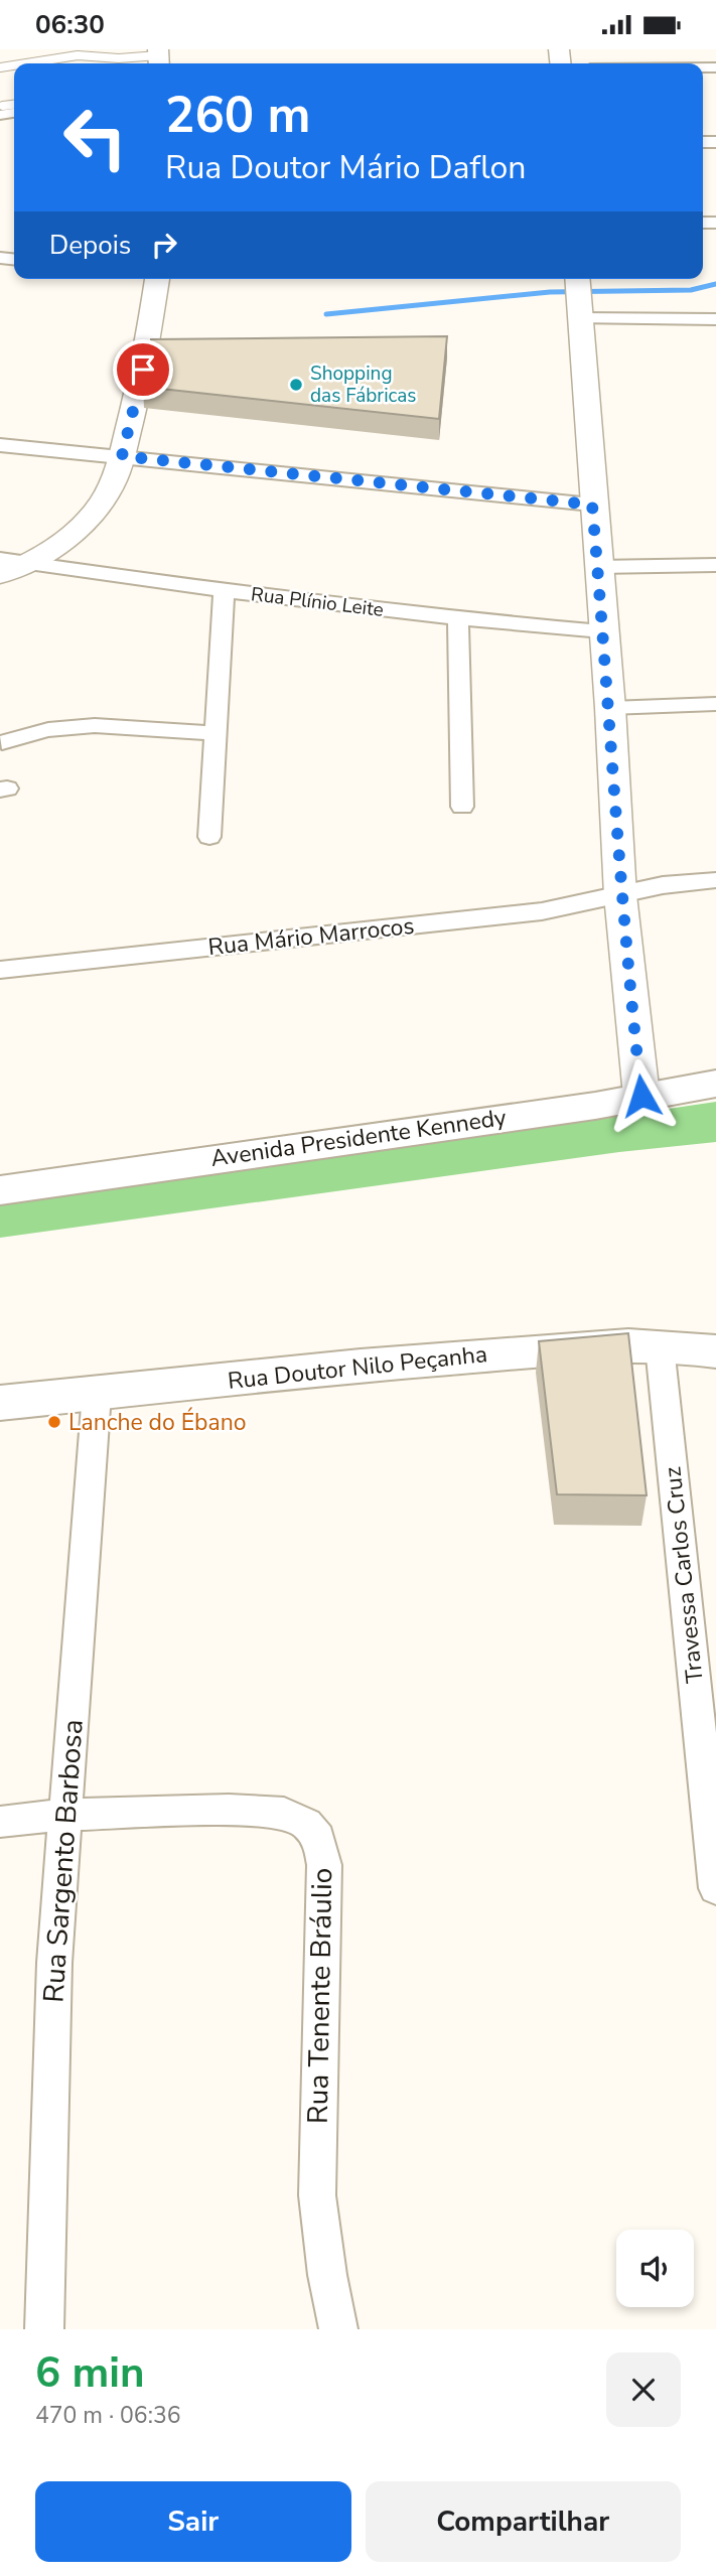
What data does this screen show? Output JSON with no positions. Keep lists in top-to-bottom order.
{
  "streets": {
    "main road": ["Avenida Presidente Kennedy", "Rua Doutor Nilo Peçanha"],
    "street": [
      "Rua Plínio Leite",
      "Rua Mário Marrocos",
      "Travessa Carlos Cruz",
      "Rua Sargento Barbosa",
      "Rua Tenente Bráulio"
    ]
  },
  "crossings": [
    ["Rua Doutor Nilo Peçanha", "Travessa Carlos Cruz"],
    ["Rua Doutor Nilo Peçanha", "Rua Sargento Barbosa"],
    ["Rua Sargento Barbosa", "Rua Tenente Bráulio"]
  ],
  "places": ["Shopping das Fábricas", "Lanche do Ébano"],
  "page": {
    "status": "06:30",
    "turn": ["260 m", "Rua Doutor Mário Daflon"],
    "then": "Depois",
    "heading": ["6 min", "470 m · 06:36"],
    "buttons": ["Sair", "Compartilhar"]
  }
}
